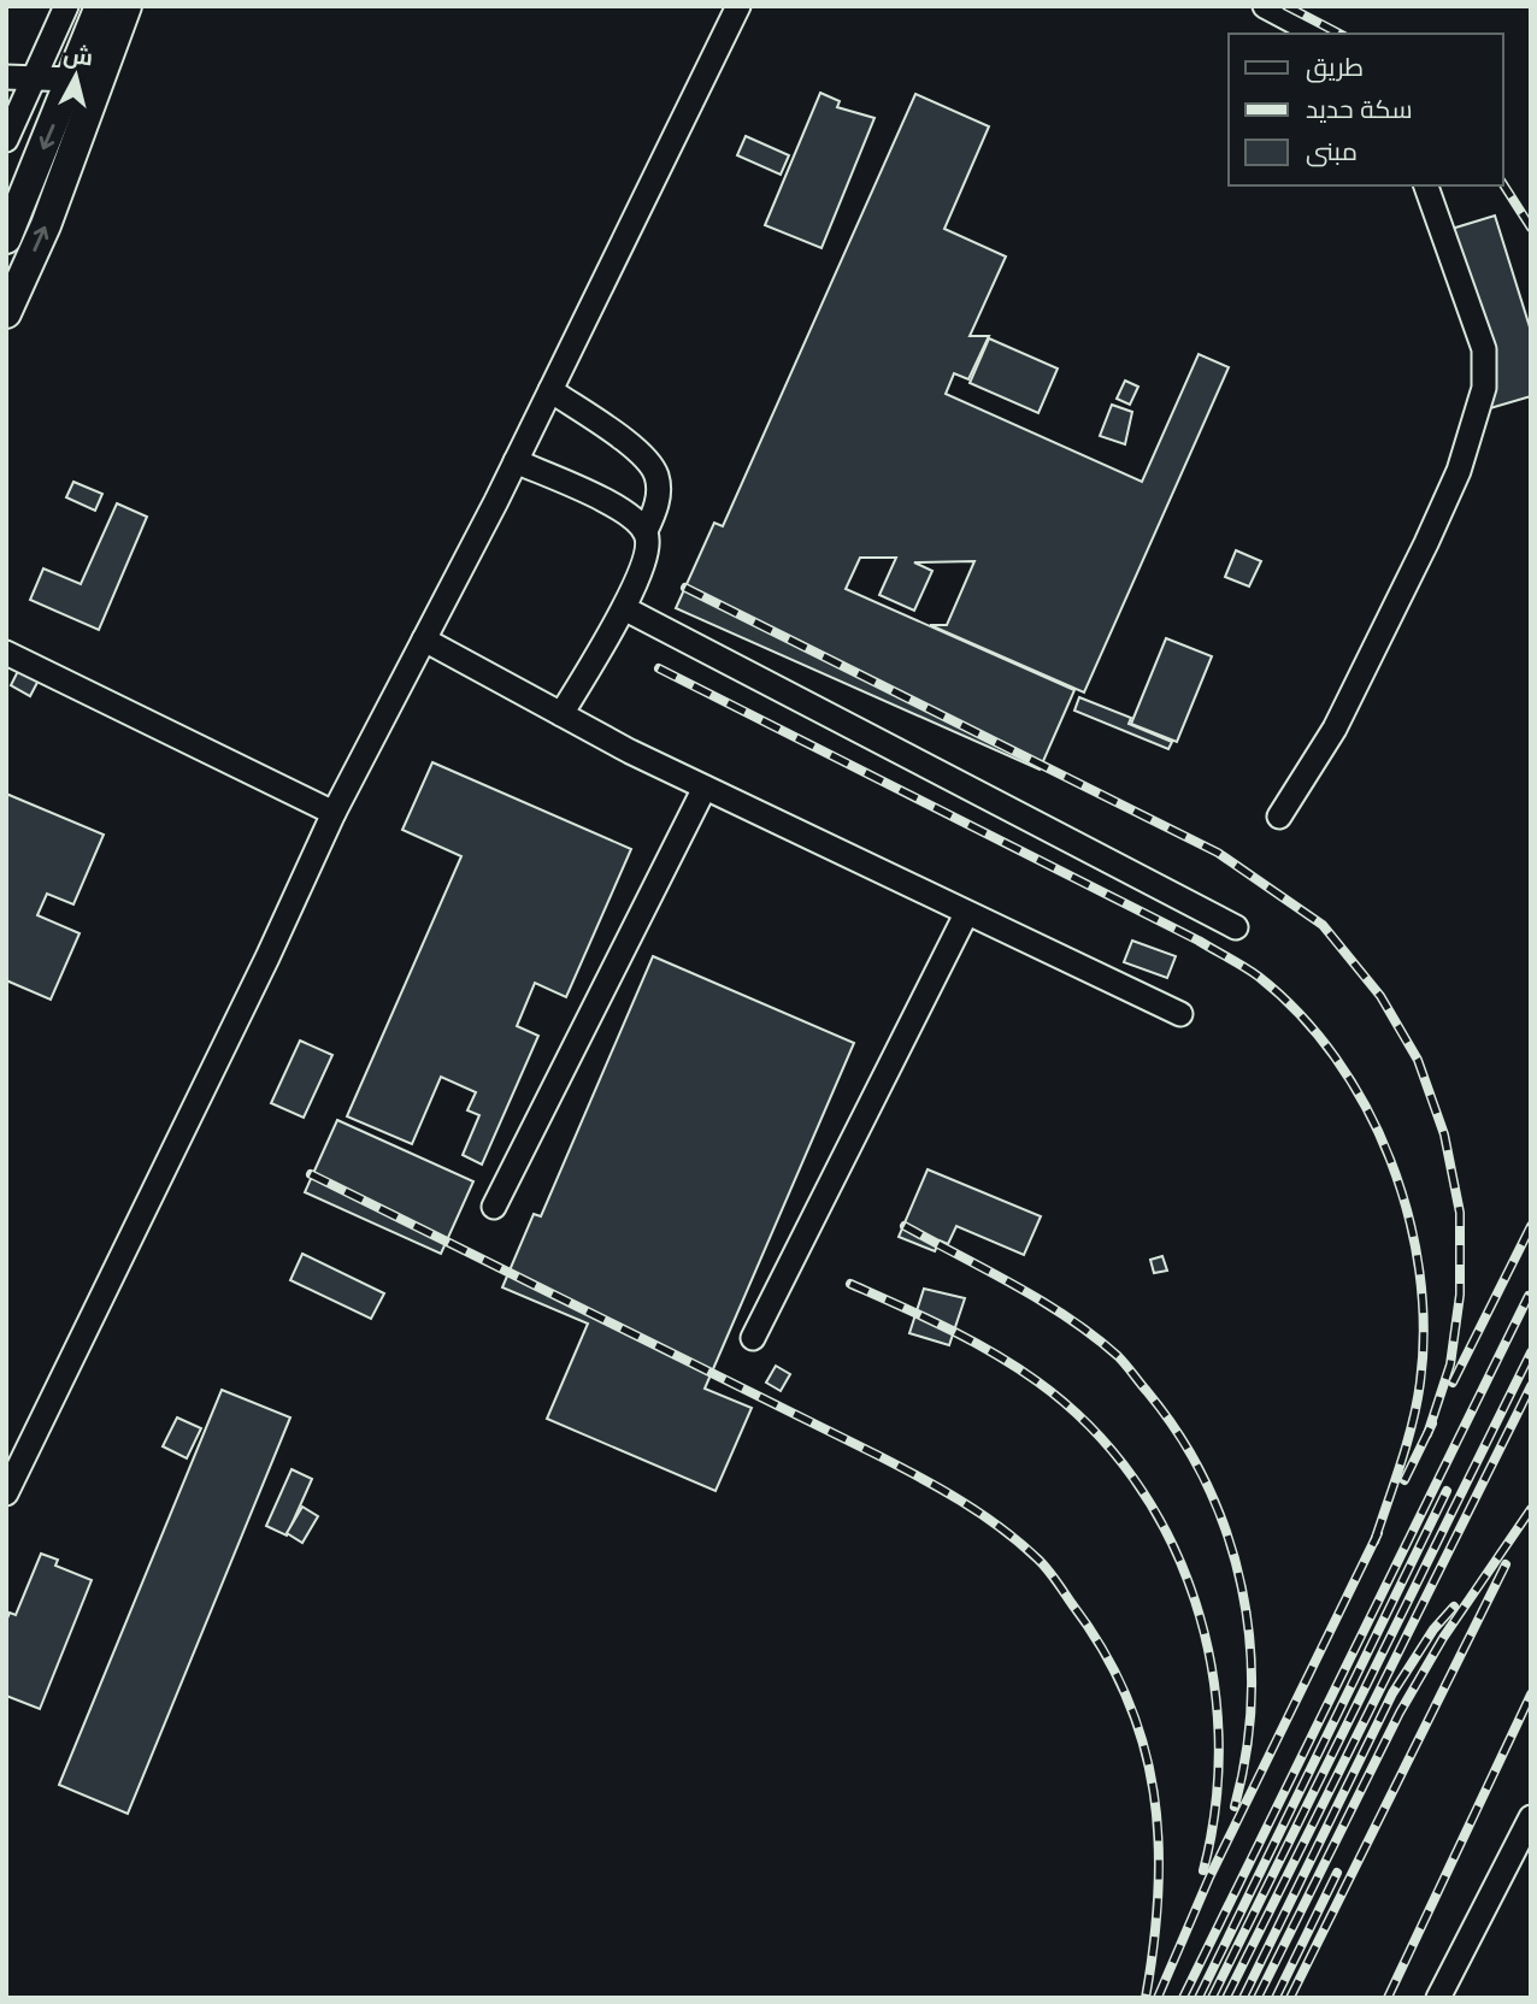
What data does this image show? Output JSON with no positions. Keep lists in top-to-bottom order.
{
  "legend": ["طريق", "سكة حديد", "مبنى"],
  "north": "top"
}
